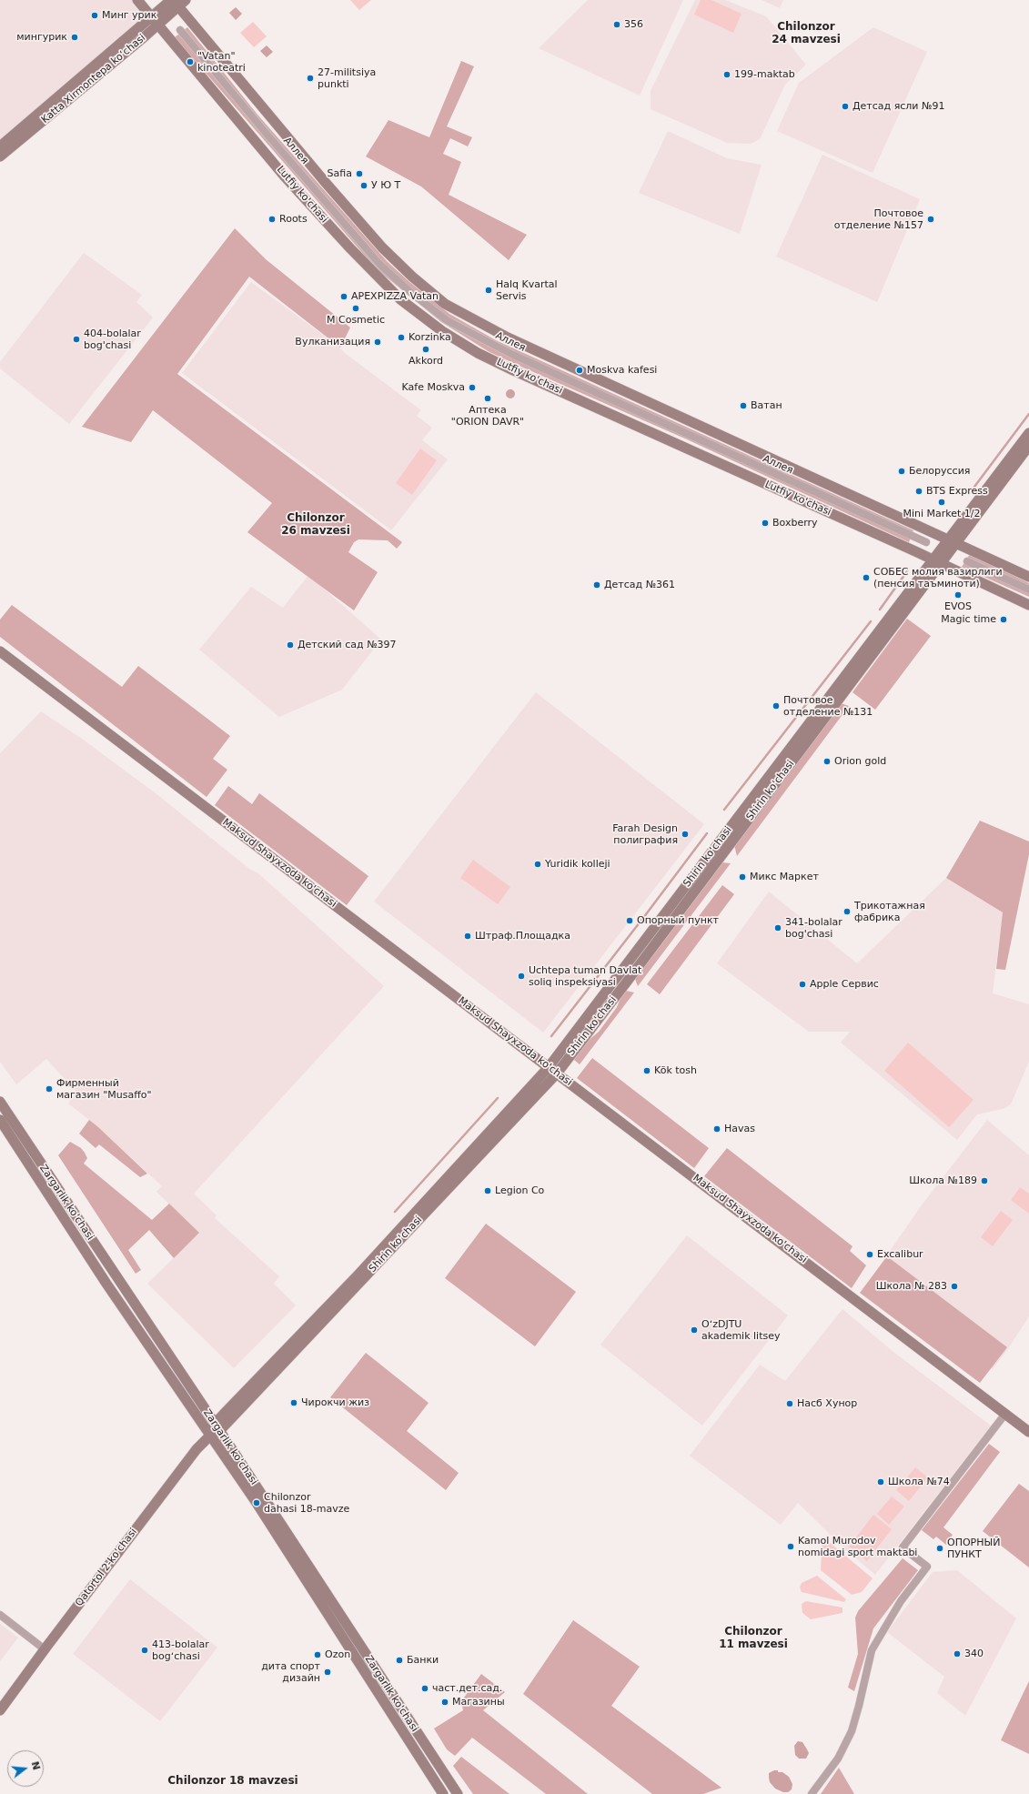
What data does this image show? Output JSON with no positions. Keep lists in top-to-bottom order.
{
  "streets": {
    "main road": [
      "Katta Xirmontepa koʻchasi",
      "Lutfiy ko'chasi",
      "Shirin ko'chasi",
      "Shirin koʻchasi",
      "Maksud Shayxzoda ko'chasi",
      "Zargarlik ko'chasi",
      "Qatortol 2-ko'chasi"
    ],
    "street": ["Аллея"]
  },
  "crossings": [
    ["Katta Xirmontepa koʻchasi", "Lutfiy ko'chasi"],
    ["Lutfiy ko'chasi", "Shirin ko'chasi"],
    ["Shirin ko'chasi", "Shirin koʻchasi"],
    ["Shirin ko'chasi", "Maksud Shayxzoda ko'chasi"],
    ["Shirin ko'chasi", "Zargarlik ko'chasi"],
    ["Shirin ko'chasi", "Qatortol 2-ko'chasi"],
    ["Shirin koʻchasi", "Maksud Shayxzoda ko'chasi"],
    ["Zargarlik ko'chasi", "Qatortol 2-ko'chasi"]
  ],
  "districts": [
    "Chilonzor 24 mavzesi",
    "Chilonzor 26 mavzesi",
    "Chilonzor 11 mavzesi",
    "Chilonzor 18 mavzesi"
  ],
  "places": [
    "Минг урик",
    "356",
    "мингурик",
    "\"Vatan\" kinoteatri",
    "199-maktab",
    "27-militsiya punkti",
    "Детсад ясли №91",
    "Safia",
    "У Ю Т",
    "Roots",
    "Почтовое отделение №157",
    "Halq Kvartal Servis",
    "APEXPIZZA Vatan",
    "M Cosmetic",
    "Korzinka",
    "404-bolalar bog'chasi",
    "Вулканизация",
    "Akkord",
    "Moskva kafesi",
    "Kafe Moskva",
    "Аптека \"ORION DAVR\"",
    "Ватан",
    "Белоруссия",
    "BTS Express",
    "Mini Market 1/2",
    "Boxberry",
    "СОБЕС молия вазирлиги (пенсия таъминоти)",
    "Детсад №361",
    "EVOS",
    "Magic time",
    "Детский сад №397",
    "Почтовое отделение №131",
    "Orion gold",
    "Farah Design полиграфия",
    "Yuridik kolleji",
    "Микс Маркет",
    "Трикотажная фабрика",
    "Опорный пункт",
    "341-bolalar bog'chasi",
    "Штраф.Площадка",
    "Uchtepa tuman Davlat soliq inspeksiyasi",
    "Apple Сервис",
    "Kõk tosh",
    "Фирменный магазин \"Musaffo\"",
    "Havas",
    "Школа №189",
    "Legion Co",
    "Excalibur",
    "Школа № 283",
    "OʻzDJTU akademik litsey",
    "Чирокчи жиз",
    "Насб Хунор",
    "Школа №74",
    "Chilonzor dahasi 18-mavze",
    "Kamol Murodov nomidagi sport maktabi",
    "ОПОРНЫЙ ПУНКТ",
    "413-bolalar bogʻchasi",
    "340",
    "Ozon",
    "Банки",
    "дита спорт дизайн",
    "част.дет.сад.",
    "Магазины"
  ],
  "north": "right"
}
